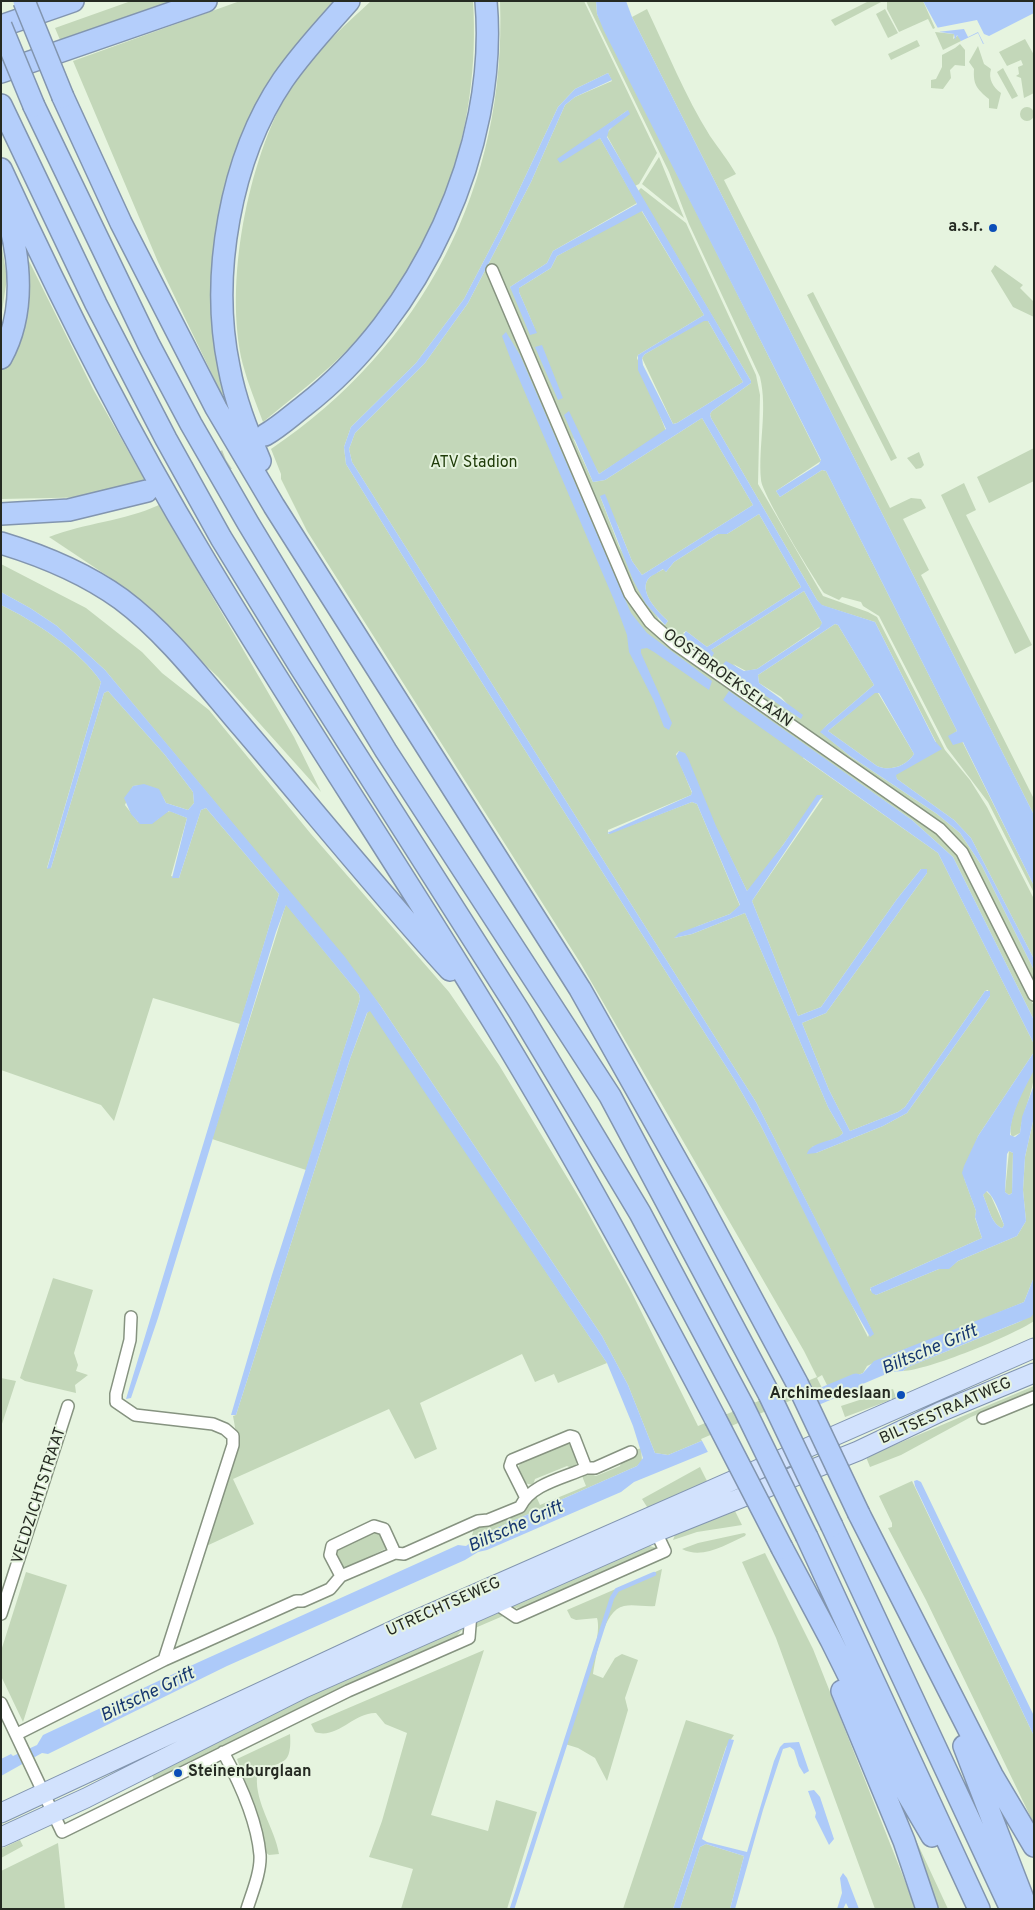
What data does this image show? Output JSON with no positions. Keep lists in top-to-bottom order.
{
  "streets": {
    "main road": ["BILTSESTRAATWEG", "UTRECHTSEWEG"],
    "street": ["OOSTBROEKSELAAN", "VELDZICHTSTRAAT"]
  },
  "crossings": [
    ["BILTSESTRAATWEG", "UTRECHTSEWEG"]
  ],
  "water": ["Biltsche Grift"],
  "parks": ["ATV Stadion"],
  "places": ["a.s.r.", "Archimedeslaan", "Steinenburglaan"]
}
